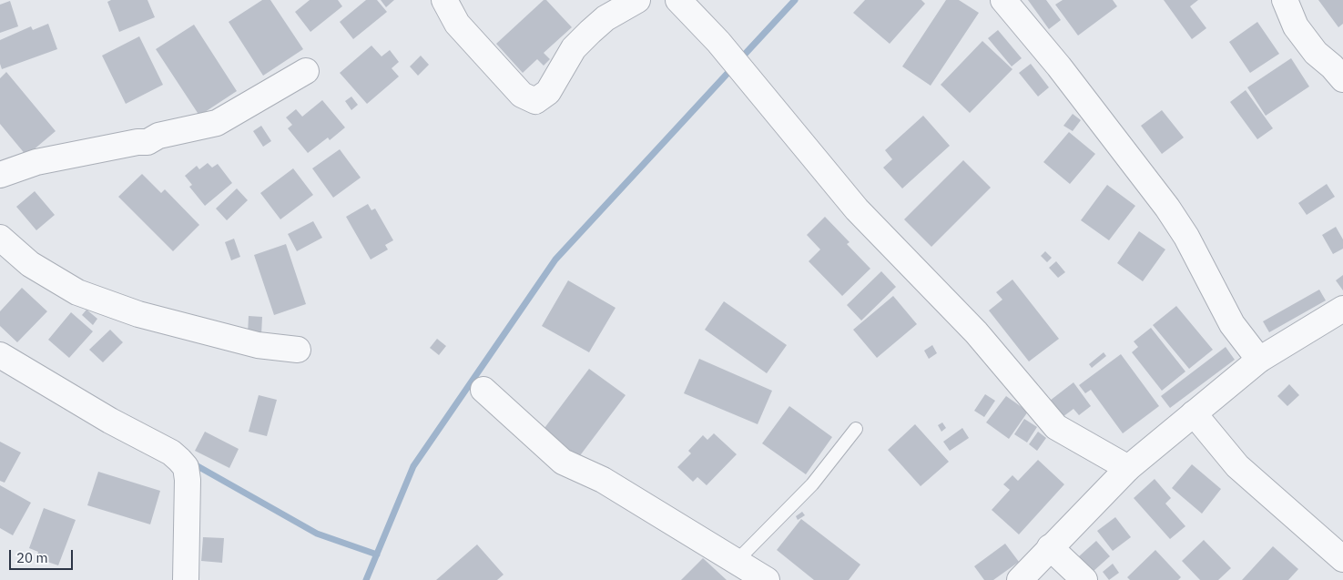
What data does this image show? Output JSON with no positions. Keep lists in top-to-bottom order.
{
  "scale_bar": "20 m"
}
